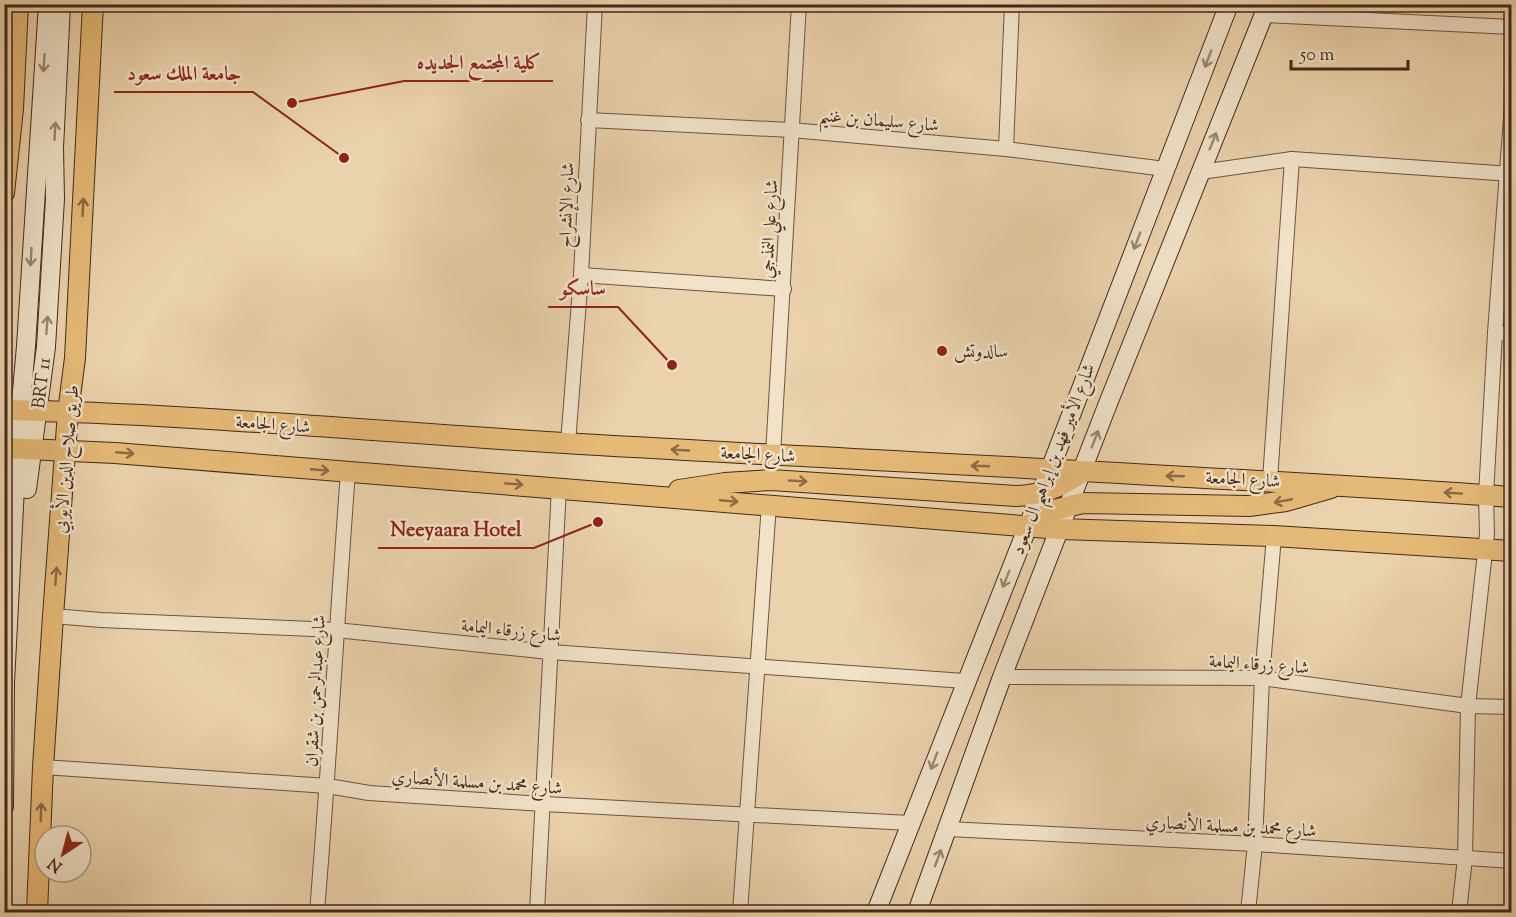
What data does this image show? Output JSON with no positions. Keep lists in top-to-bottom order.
{
  "streets": {
    "main road": [
      "BRT 11",
      "شارع الجامعة",
      "طريق صلاح الدين الأيوبي",
      "شارع الأمير فهد بن إبراهيم ال سعود"
    ],
    "street": [
      "شارع سليمان بن غنيم",
      "شارع الإنشراح",
      "شارع علي النمذجي",
      "شارع زرقاء اليمامة",
      "شارع عبدالرحمن بن شقران",
      "شارع محمد بن مسلمة الأنصاري"
    ]
  },
  "crossings": [
    ["شارع سليمان بن غنيم", "شارع الإنشراح"],
    ["شارع سليمان بن غنيم", "شارع علي النمذجي"],
    ["شارع سليمان بن غنيم", "شارع الأمير فهد بن إبراهيم ال سعود"],
    ["شارع الإنشراح", "شارع الجامعة"],
    ["شارع علي النمذجي", "شارع الجامعة"],
    ["BRT 11", "شارع الجامعة"],
    ["شارع الجامعة", "طريق صلاح الدين الأيوبي"],
    ["شارع الجامعة", "شارع الأمير فهد بن إبراهيم ال سعود"],
    ["طريق صلاح الدين الأيوبي", "شارع زرقاء اليمامة"],
    ["طريق صلاح الدين الأيوبي", "شارع محمد بن مسلمة الأنصاري"],
    ["شارع الأمير فهد بن إبراهيم ال سعود", "شارع زرقاء اليمامة"],
    ["شارع الأمير فهد بن إبراهيم ال سعود", "شارع محمد بن مسلمة الأنصاري"],
    ["شارع زرقاء اليمامة", "شارع عبدالرحمن بن شقران"],
    ["شارع عبدالرحمن بن شقران", "شارع محمد بن مسلمة الأنصاري"]
  ],
  "one_way": ["طريق صلاح الدين الأيوبي"],
  "places": [
    "كلية المجتمع الجديده",
    "جامعة الملك سعود",
    "سالدوتش",
    "ساسكو",
    "Neeyaara Hotel"
  ],
  "scale_bar": "50 m",
  "north": "bottom left"
}
